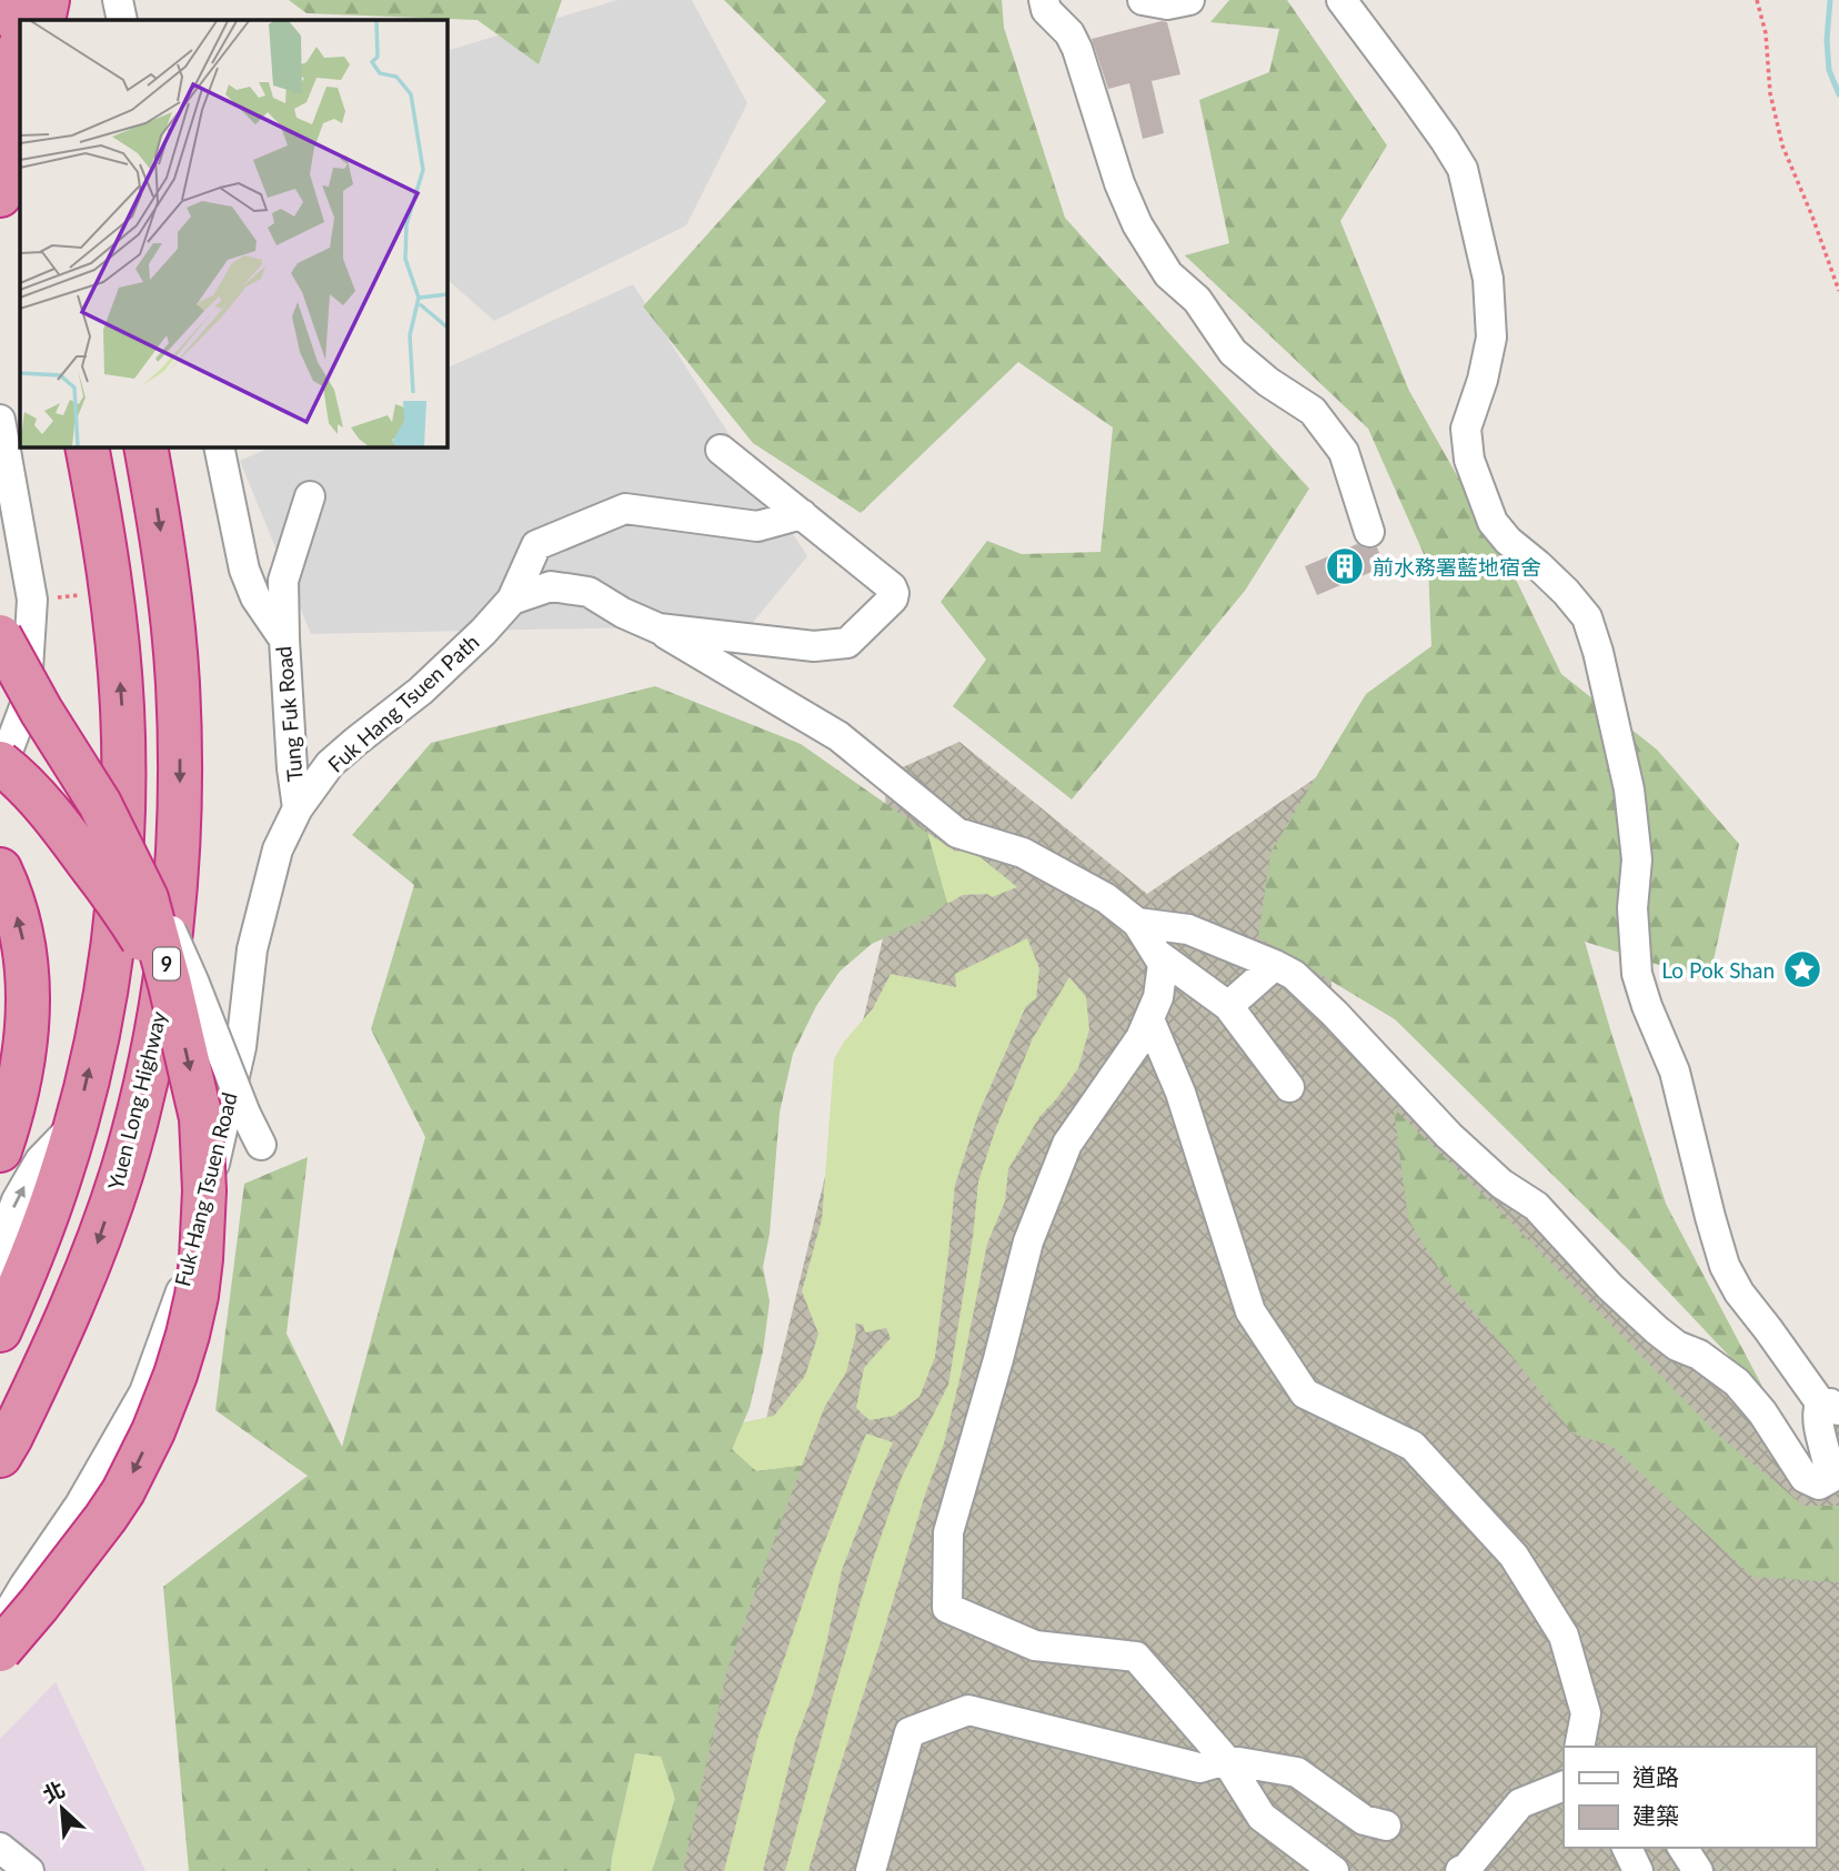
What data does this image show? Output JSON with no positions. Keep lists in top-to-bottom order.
{
  "streets": {
    "highway": ["9", "Yuen Long Highway"],
    "street": ["Fuk Hang Tsuen Path", "Tung Fuk Road", "Fuk Hang Tsuen Road"]
  },
  "crossings": [
    ["Fuk Hang Tsuen Path", "Tung Fuk Road"],
    ["Fuk Hang Tsuen Path", "Fuk Hang Tsuen Road"],
    ["Tung Fuk Road", "Fuk Hang Tsuen Road"]
  ],
  "places": {
    "building": ["前水務署藍地宿舍"],
    "place": ["Lo Pok Shan"]
  },
  "legend": ["道路", "建築"],
  "north": "top left"
}
